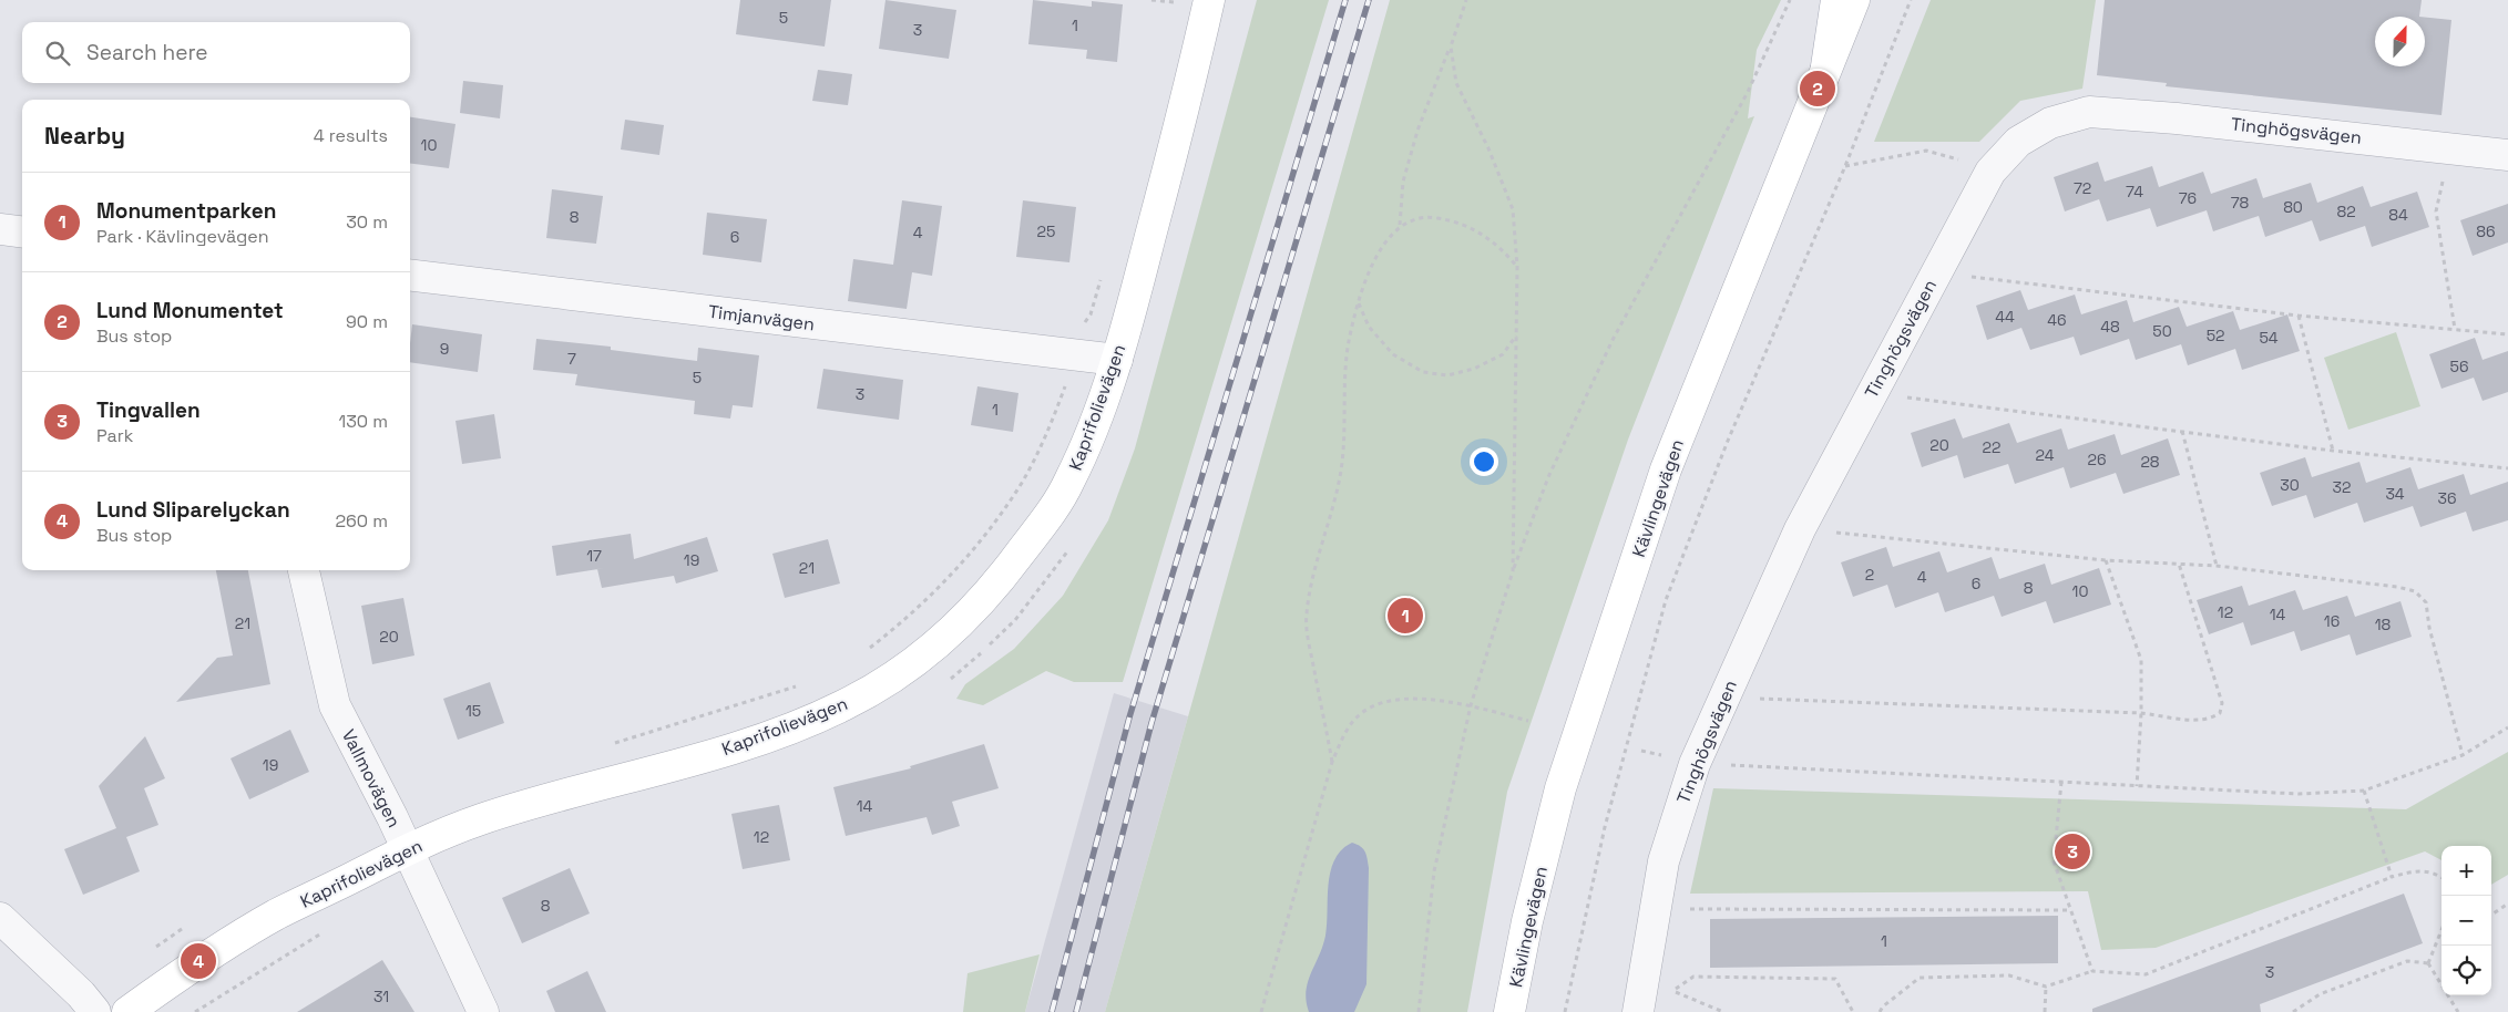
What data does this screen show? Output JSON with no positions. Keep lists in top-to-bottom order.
{
  "streets": {
    "main road": ["Kaprifolievägen", "Kävlingevägen"],
    "street": ["Tinghögsvägen", "Timjanvägen", "Vallmovägen"]
  },
  "crossings": [
    ["Timjanvägen", "Kaprifolievägen"],
    ["Kaprifolievägen", "Vallmovägen"]
  ],
  "house_numbers": [
    "5",
    "1",
    "3",
    "10",
    "72",
    "74",
    "76",
    "78",
    "80",
    "82",
    "84",
    "8",
    "25",
    "86",
    "4",
    "6",
    "44",
    "46",
    "48",
    "50",
    "52",
    "54",
    "9",
    "7",
    "56",
    "5",
    "3",
    "1",
    "20",
    "22",
    "24",
    "26",
    "28",
    "30",
    "32",
    "34",
    "36",
    "17",
    "19",
    "21",
    "2",
    "4",
    "6",
    "8",
    "10",
    "12",
    "14",
    "16",
    "21",
    "18",
    "20",
    "15",
    "19",
    "14",
    "12",
    "8",
    "1",
    "3",
    "31"
  ],
  "north": "top",
  "page": {
    "search": "Search here",
    "pins": [
      "2",
      "1",
      "3",
      "4"
    ],
    "heading": ["Nearby", "4 results"],
    "list": [
      {
        "mark": "1",
        "name": "Monumentparken",
        "note": "Park · Kävlingevägen",
        "value": "30 m"
      },
      {
        "mark": "2",
        "name": "Lund Monumentet",
        "note": "Bus stop",
        "value": "90 m"
      },
      {
        "mark": "3",
        "name": "Tingvallen",
        "note": "Park",
        "value": "130 m"
      },
      {
        "mark": "4",
        "name": "Lund Sliparelyckan",
        "note": "Bus stop",
        "value": "260 m"
      }
    ],
    "map_buttons": ["+", "−"]
  }
}
